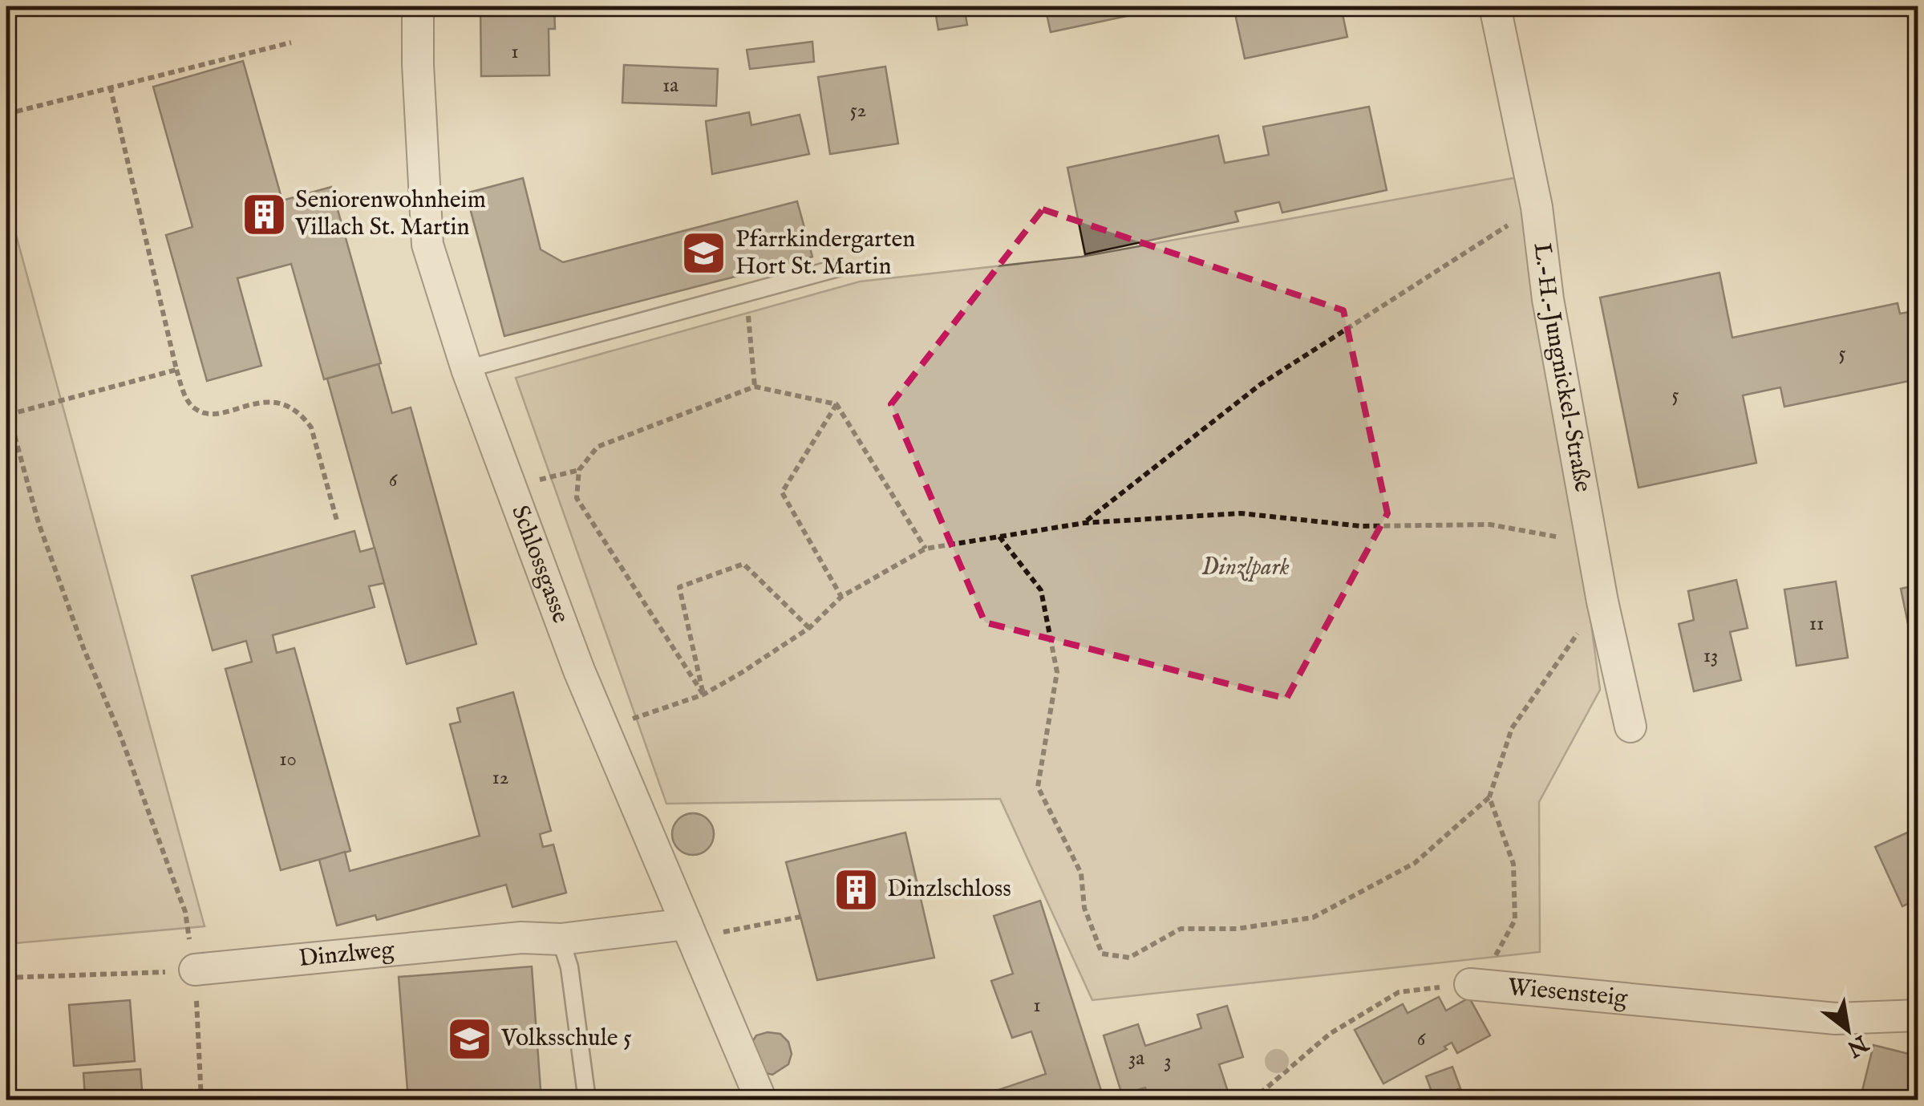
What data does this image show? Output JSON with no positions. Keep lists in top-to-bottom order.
{
  "streets": {
    "street": [
      "L.-H.-Jungnickel-Straße",
      "Schlossgasse",
      "Dinzlweg",
      "Wiesensteig"
    ]
  },
  "crossings": [
    ["Schlossgasse", "Dinzlweg"]
  ],
  "parks": ["Dinzlpark"],
  "places": {
    "building": ["Seniorenwohnheim Villach St. Martin", "Dinzlschloss"],
    "school or university": ["Pfarrkindergarten Hort St. Martin", "Volksschule 5"]
  },
  "house_numbers": [
    "1",
    "1a",
    "52",
    "5",
    "5",
    "6",
    "11",
    "13",
    "10",
    "12",
    "1",
    "6",
    "3a",
    "3"
  ],
  "north": "bottom right"
}
